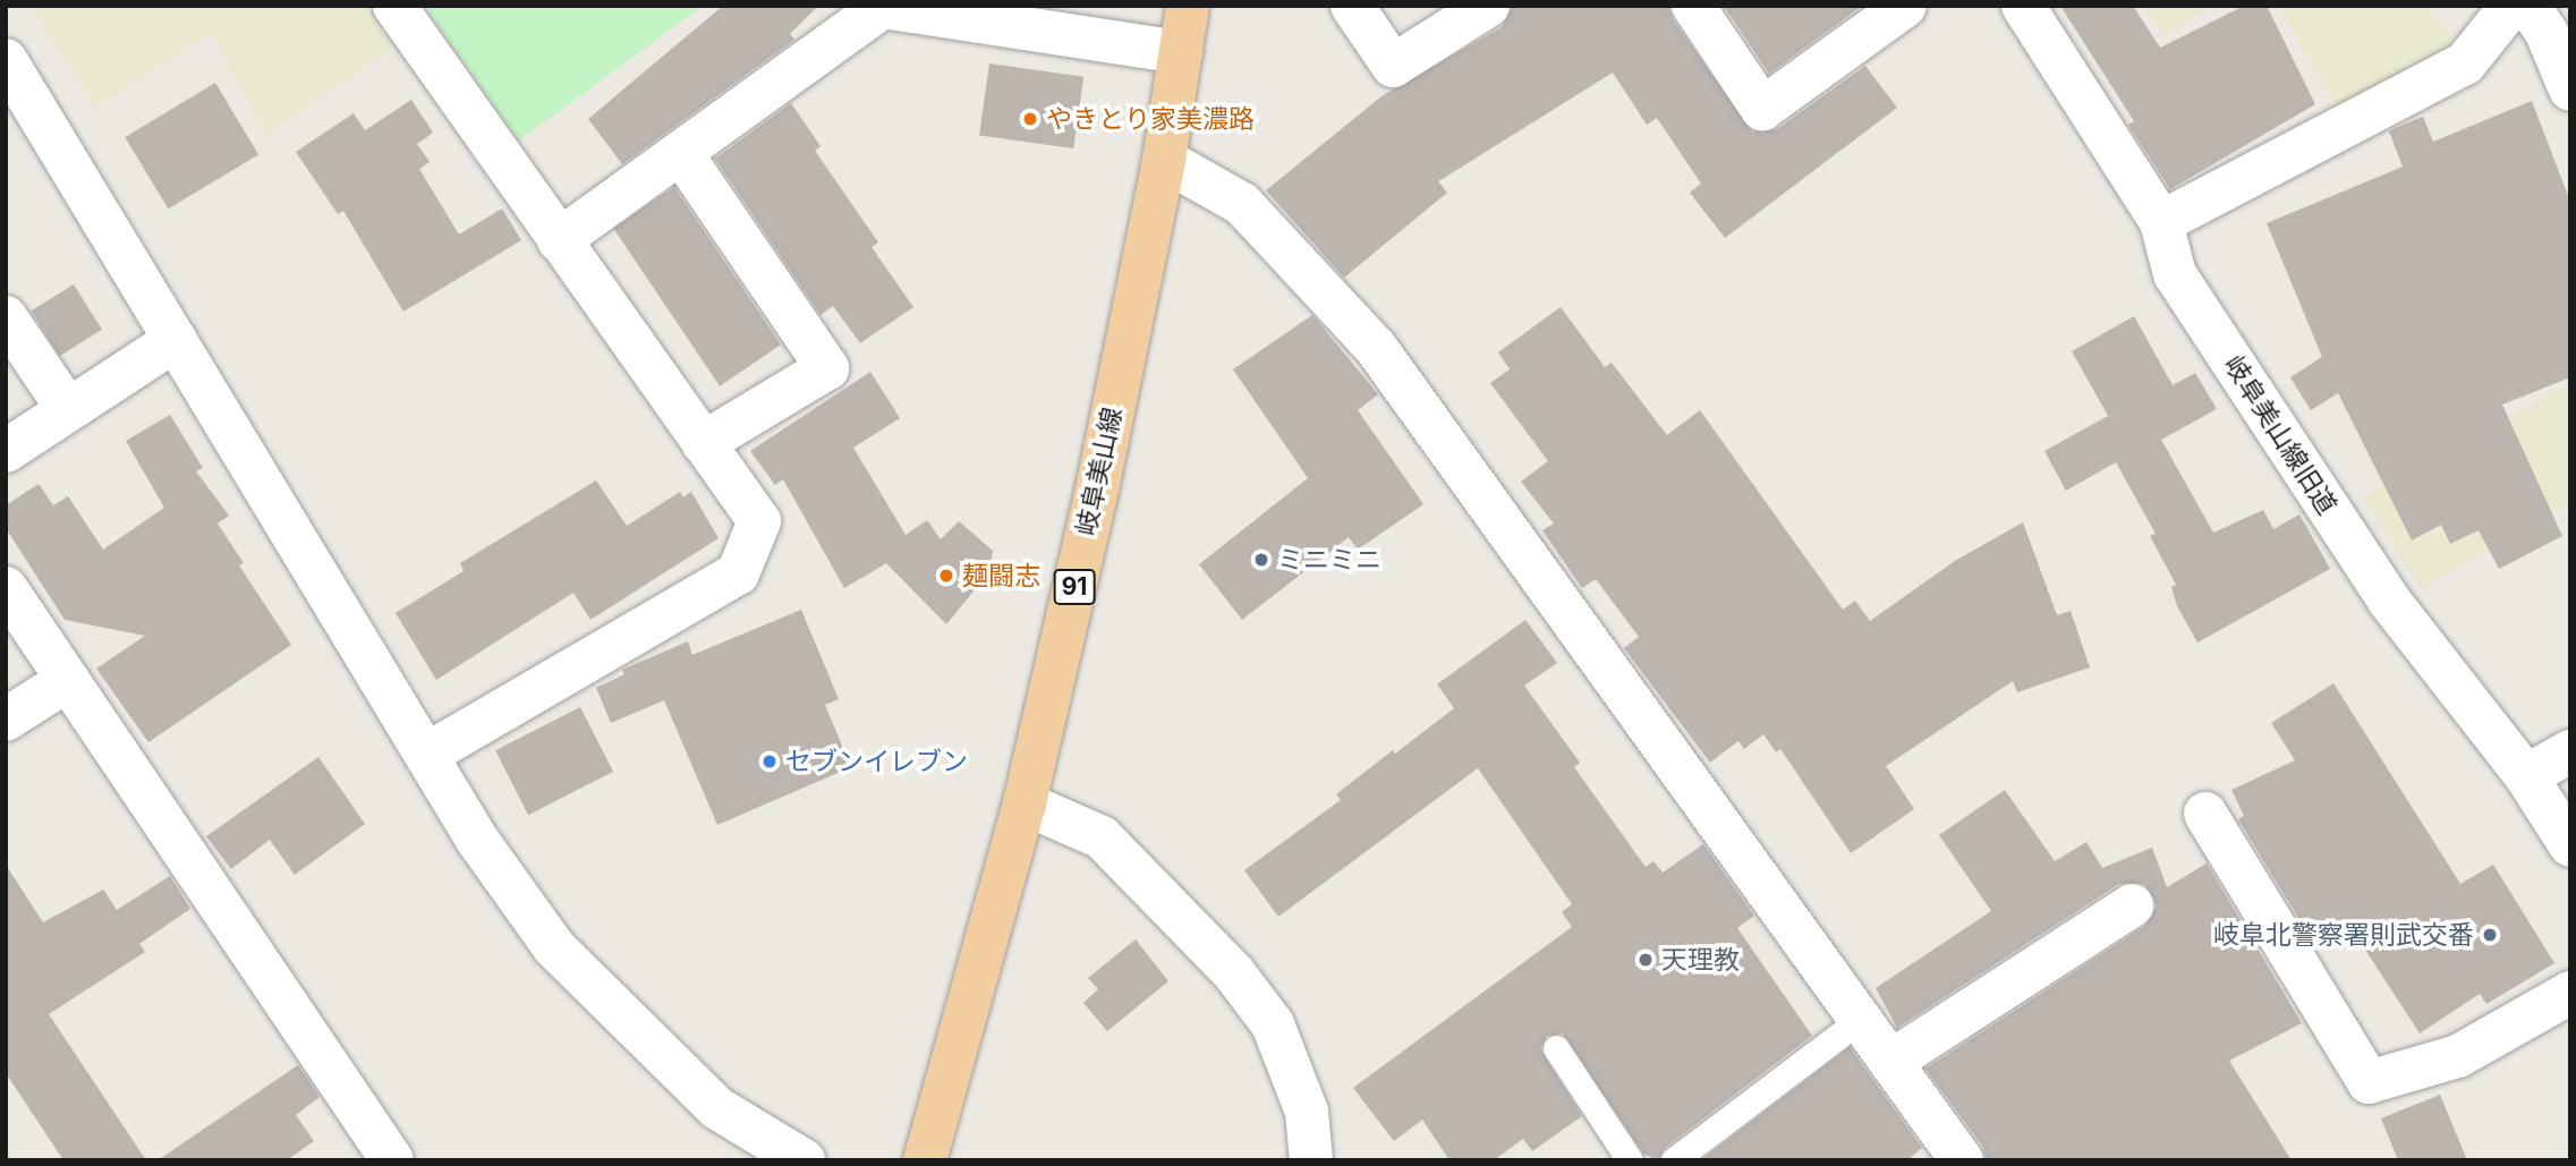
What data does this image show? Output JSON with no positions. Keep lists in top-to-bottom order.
{
  "streets": {
    "main road": ["岐阜美山線", "91"],
    "street": ["岐阜美山線旧道"]
  },
  "places": [
    "やきとり家美濃路",
    "ミニミニ",
    "麺闘志",
    "セブンイレブン",
    "岐阜北警察署則武交番",
    "天理教"
  ]
}
